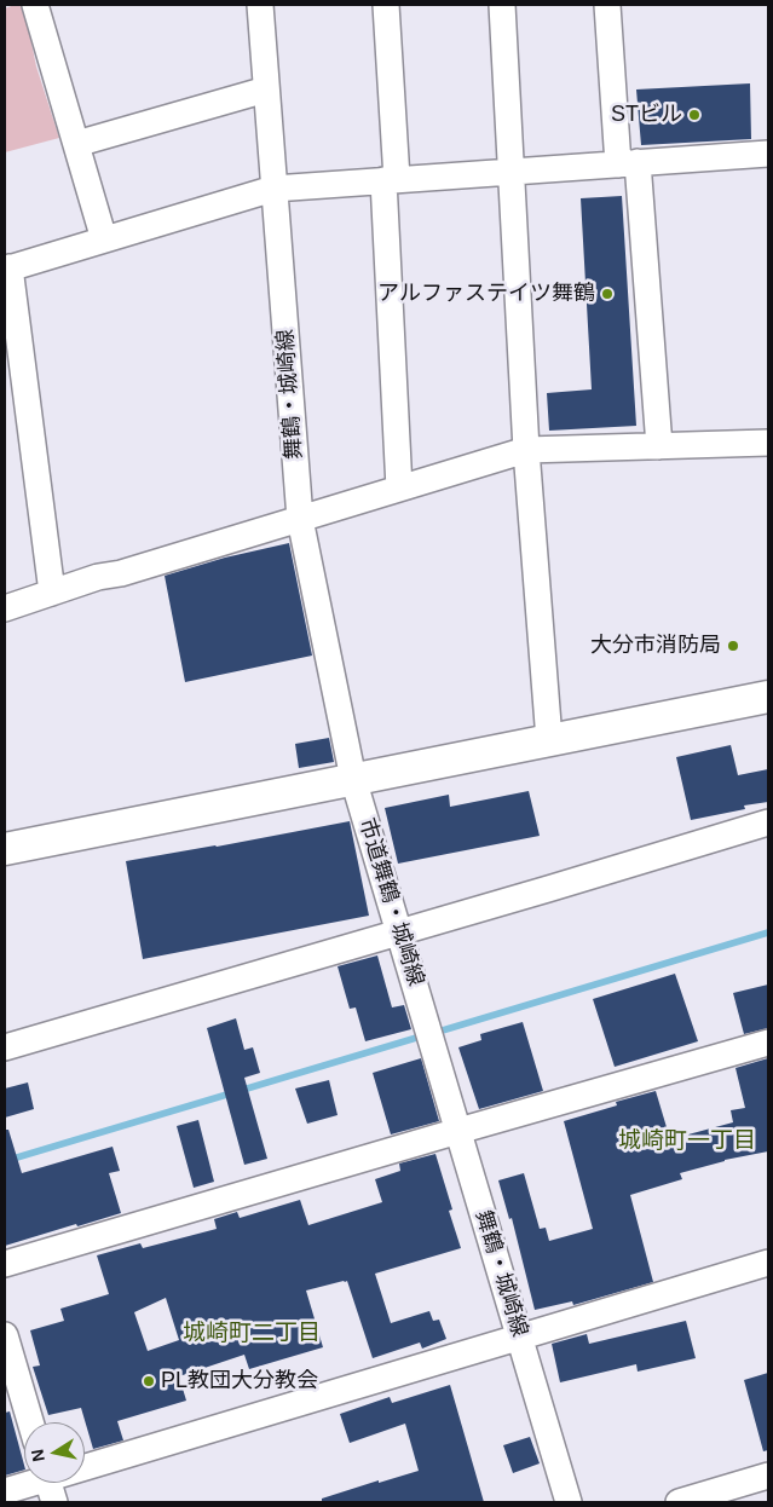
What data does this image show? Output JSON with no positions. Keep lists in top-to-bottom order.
{
  "streets": {
    "street": ["舞鶴・城崎線", "市道舞鶴・城崎線"]
  },
  "crossings": [
    ["舞鶴・城崎線", "市道舞鶴・城崎線"]
  ],
  "districts": ["城崎町一丁目", "城崎町二丁目"],
  "places": [
    "STビル",
    "アルファステイツ舞鶴",
    "大分市消防局",
    "PL教団大分教会"
  ],
  "north": "left"
}
